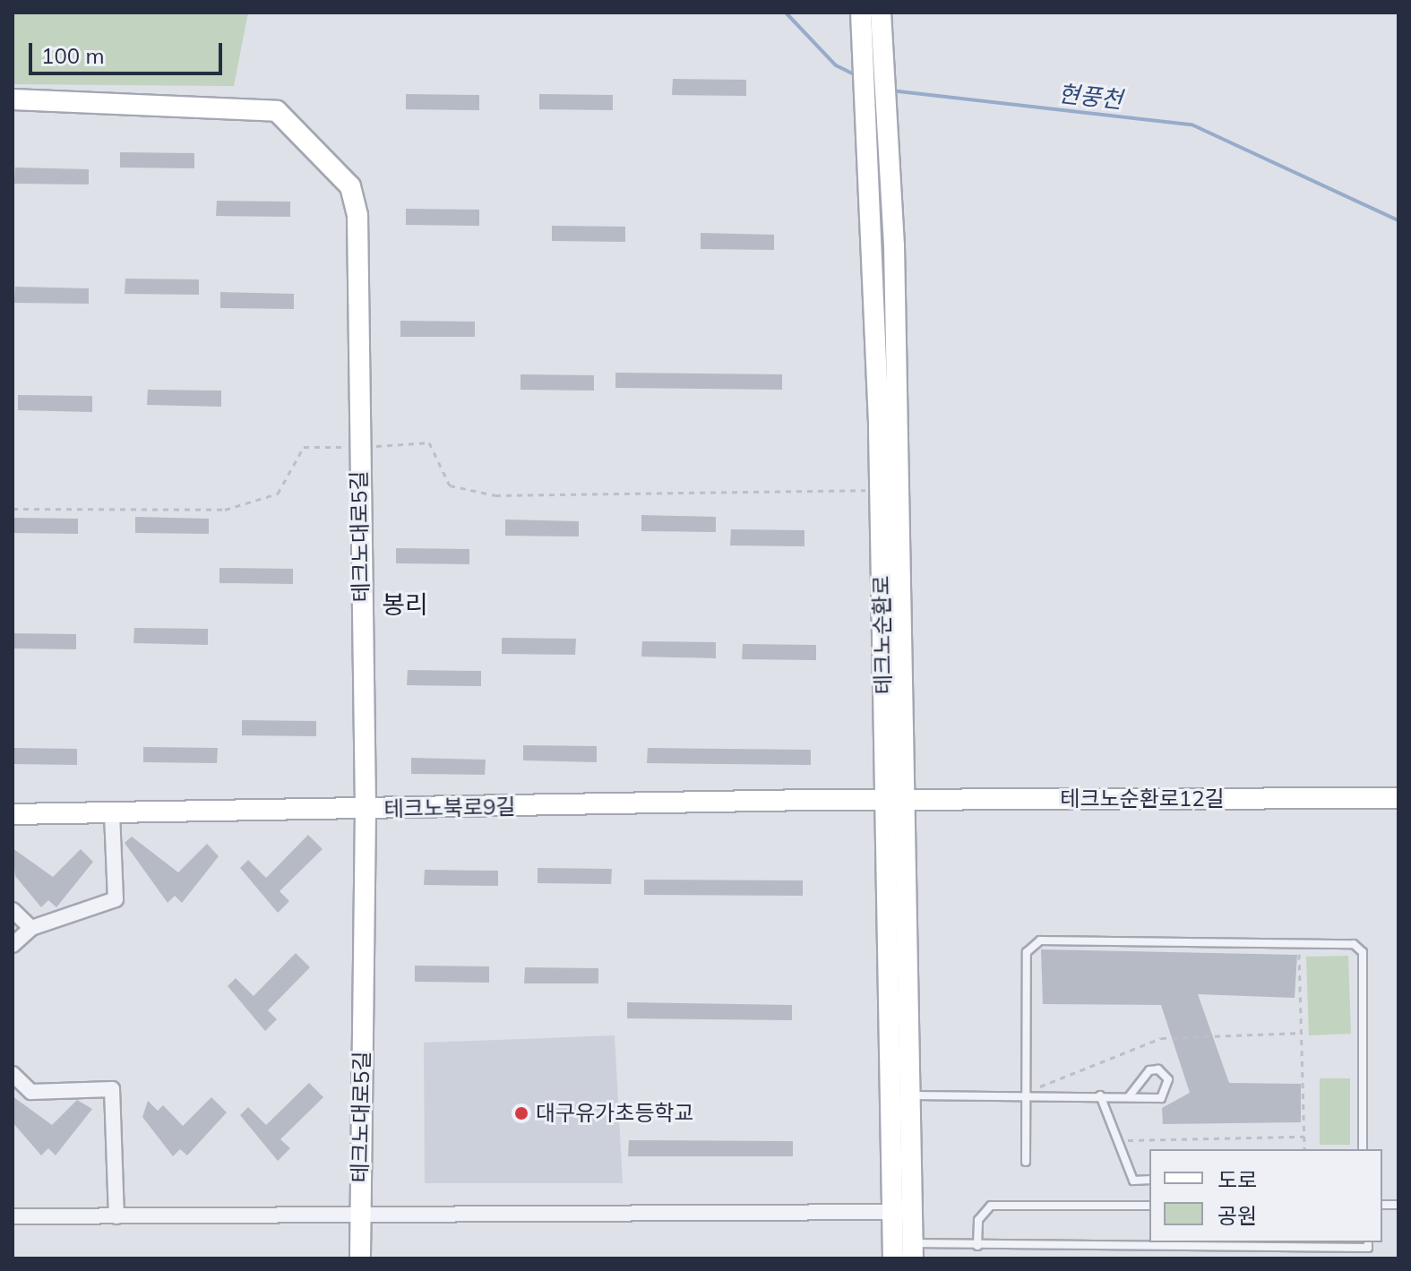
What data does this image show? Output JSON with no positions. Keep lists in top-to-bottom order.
{
  "streets": {
    "street": [
      "테크노대로5길",
      "테크노순환로",
      "테크노순환로12길",
      "테크노북로9길"
    ]
  },
  "crossings": [
    ["테크노대로5길", "테크노북로9길"],
    ["테크노순환로", "테크노순환로12길"],
    ["테크노순환로", "테크노북로9길"],
    ["테크노순환로12길", "테크노북로9길"]
  ],
  "districts": ["봉리"],
  "water": ["현풍천"],
  "places": ["대구유가초등학교"],
  "legend": ["도로", "공원"],
  "scale_bar": "100 m"
}
